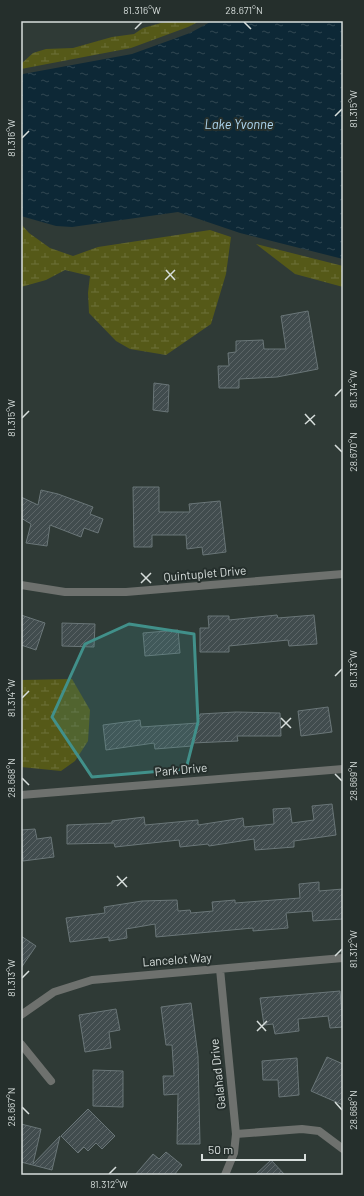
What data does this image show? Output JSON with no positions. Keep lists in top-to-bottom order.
{
  "streets": {
    "street": [
      "Quintuplet Drive",
      "Park Drive",
      "Lancelot Way",
      "Galahad Drive"
    ]
  },
  "crossings": [
    ["Lancelot Way", "Galahad Drive"]
  ],
  "water": ["Lake Yvonne"],
  "scale_bar": "50 m",
  "coordinates": [
    "81.316°W",
    "28.671°N",
    "81.315°W",
    "81.314°W",
    "28.670°N",
    "81.313°W",
    "28.668°N",
    "28.669°N",
    "81.312°W",
    "28.667°N"
  ]
}
